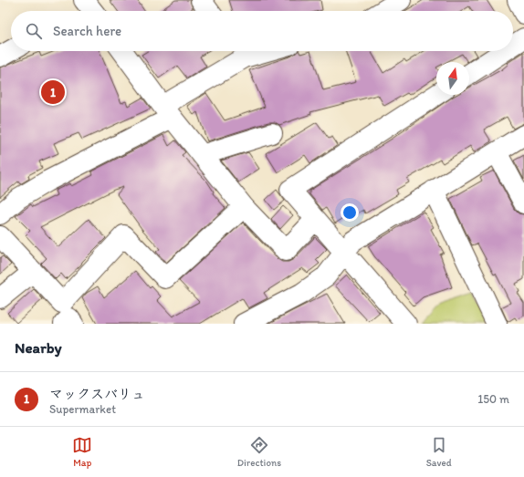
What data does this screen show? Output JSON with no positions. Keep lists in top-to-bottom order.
{
  "north": "top",
  "page": {
    "search": "Search here",
    "pins": "1",
    "heading": "Nearby",
    "list": [
      {
        "mark": "1",
        "name": "マックスバリュ",
        "note": "Supermarket",
        "value": "150 m"
      }
    ],
    "nav": ["Map", "Directions", "Saved"]
  }
}
